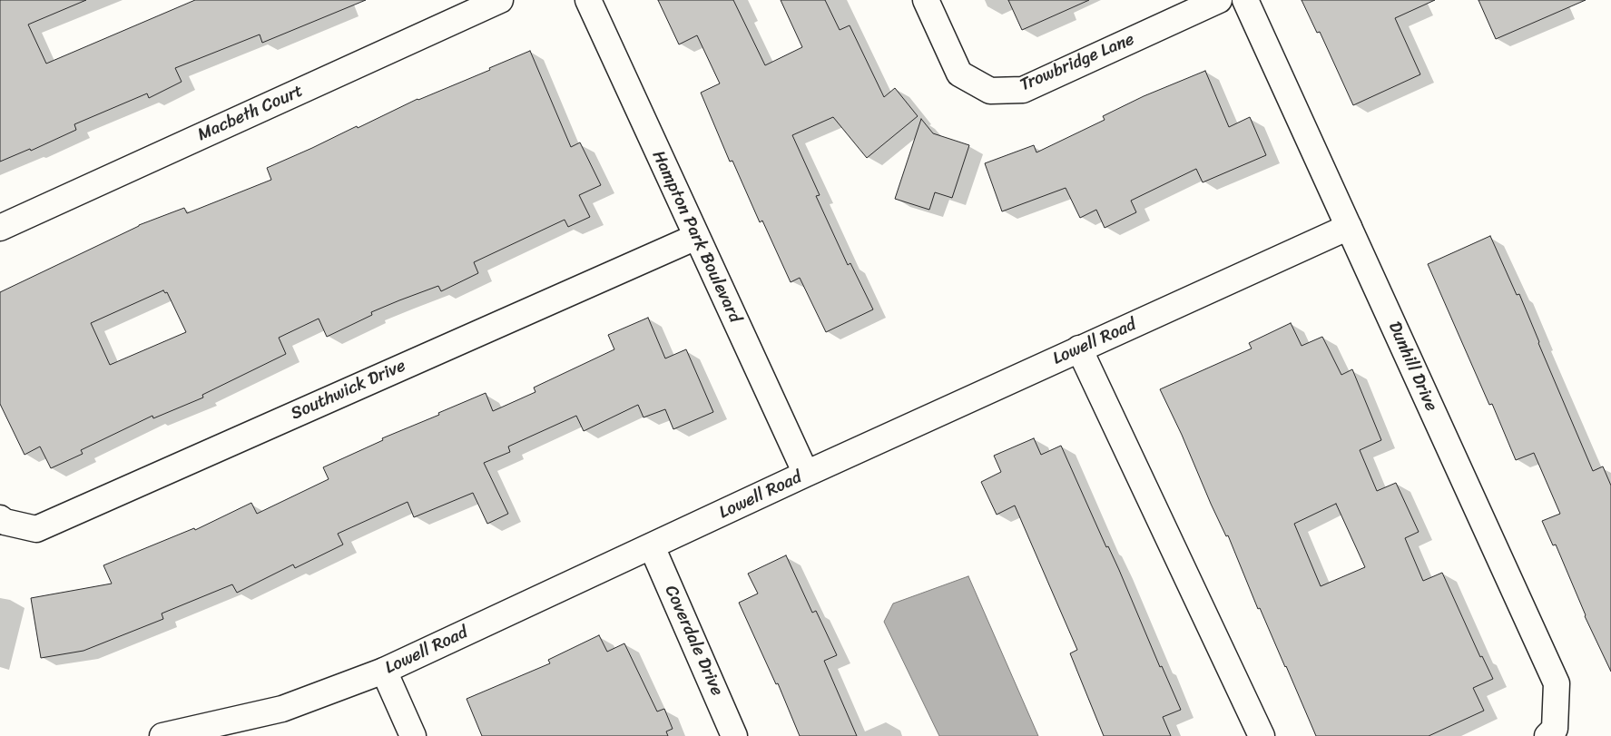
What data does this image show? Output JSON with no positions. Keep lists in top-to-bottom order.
{
  "streets": {
    "street": [
      "Trowbridge Lane",
      "Macbeth Court",
      "Hampton Park Boulevard",
      "Lowell Road",
      "Dunhill Drive",
      "Southwick Drive",
      "Coverdale Drive"
    ]
  },
  "crossings": [
    ["Hampton Park Boulevard", "Lowell Road"],
    ["Hampton Park Boulevard", "Southwick Drive"],
    ["Lowell Road", "Dunhill Drive"],
    ["Lowell Road", "Coverdale Drive"]
  ]
}
